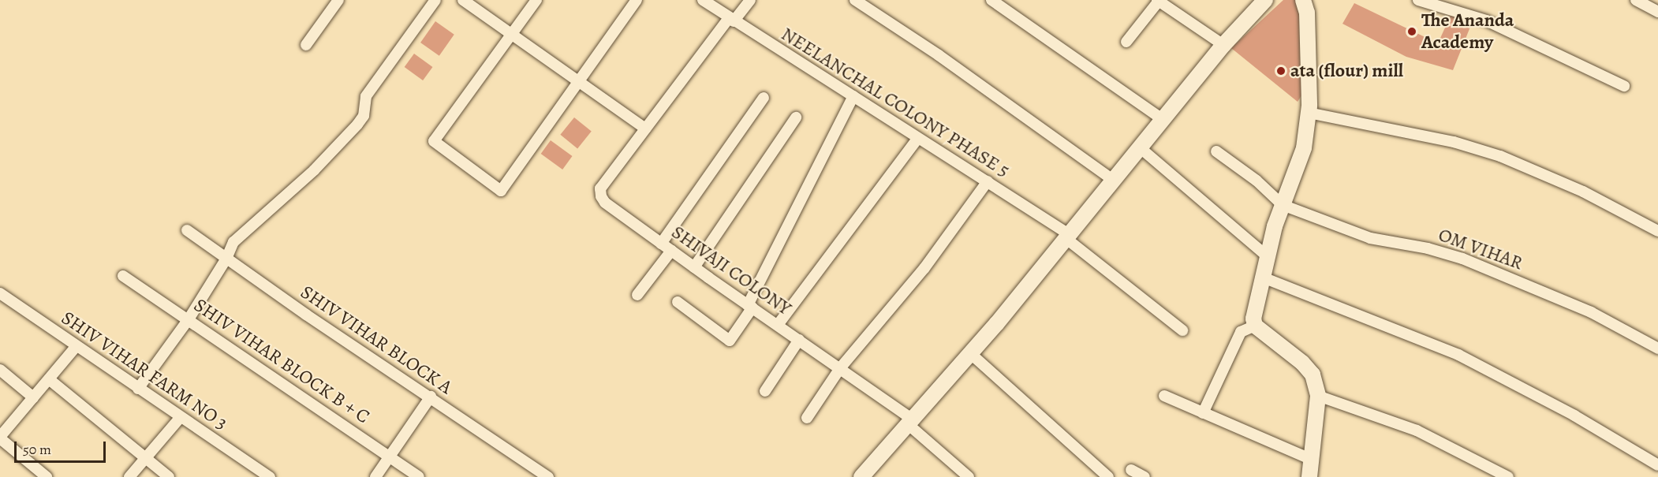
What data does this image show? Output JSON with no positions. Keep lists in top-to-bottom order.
{
  "streets": {
    "street": [
      "NEELANCHAL COLONY PHASE 5",
      "OM VIHAR",
      "SHIVAJI COLONY",
      "SHIV VIHAR BLOCK A",
      "SHIV VIHAR BLOCK B + C",
      "SHIV VIHAR FARM NO 3"
    ]
  },
  "crossings": [
    ["NEELANCHAL COLONY PHASE 5", "SHIVAJI COLONY"]
  ],
  "places": ["The Ananda Academy", "ata (flour) mill"],
  "scale_bar": "50 m"
}
